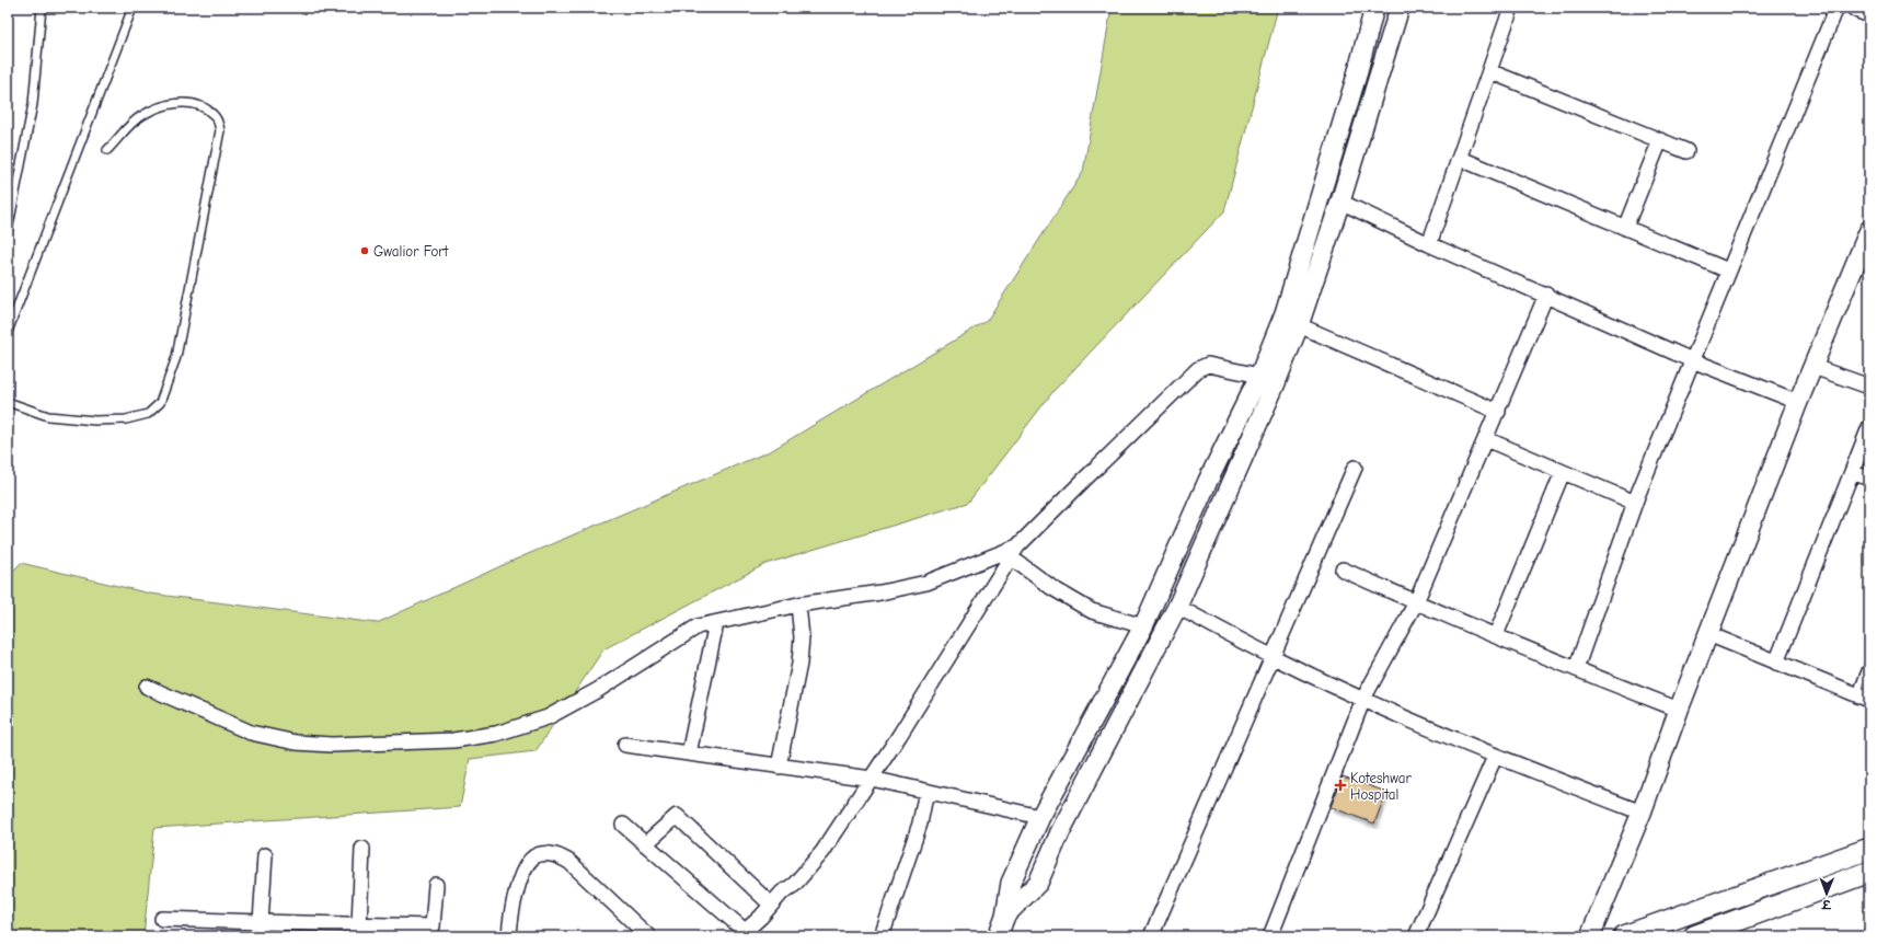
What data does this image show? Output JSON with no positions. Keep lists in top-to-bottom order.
{
  "places": {
    "other": ["Gwalior Fort"],
    "health": ["Koteshwar Hospital"]
  },
  "north": "bottom"
}
